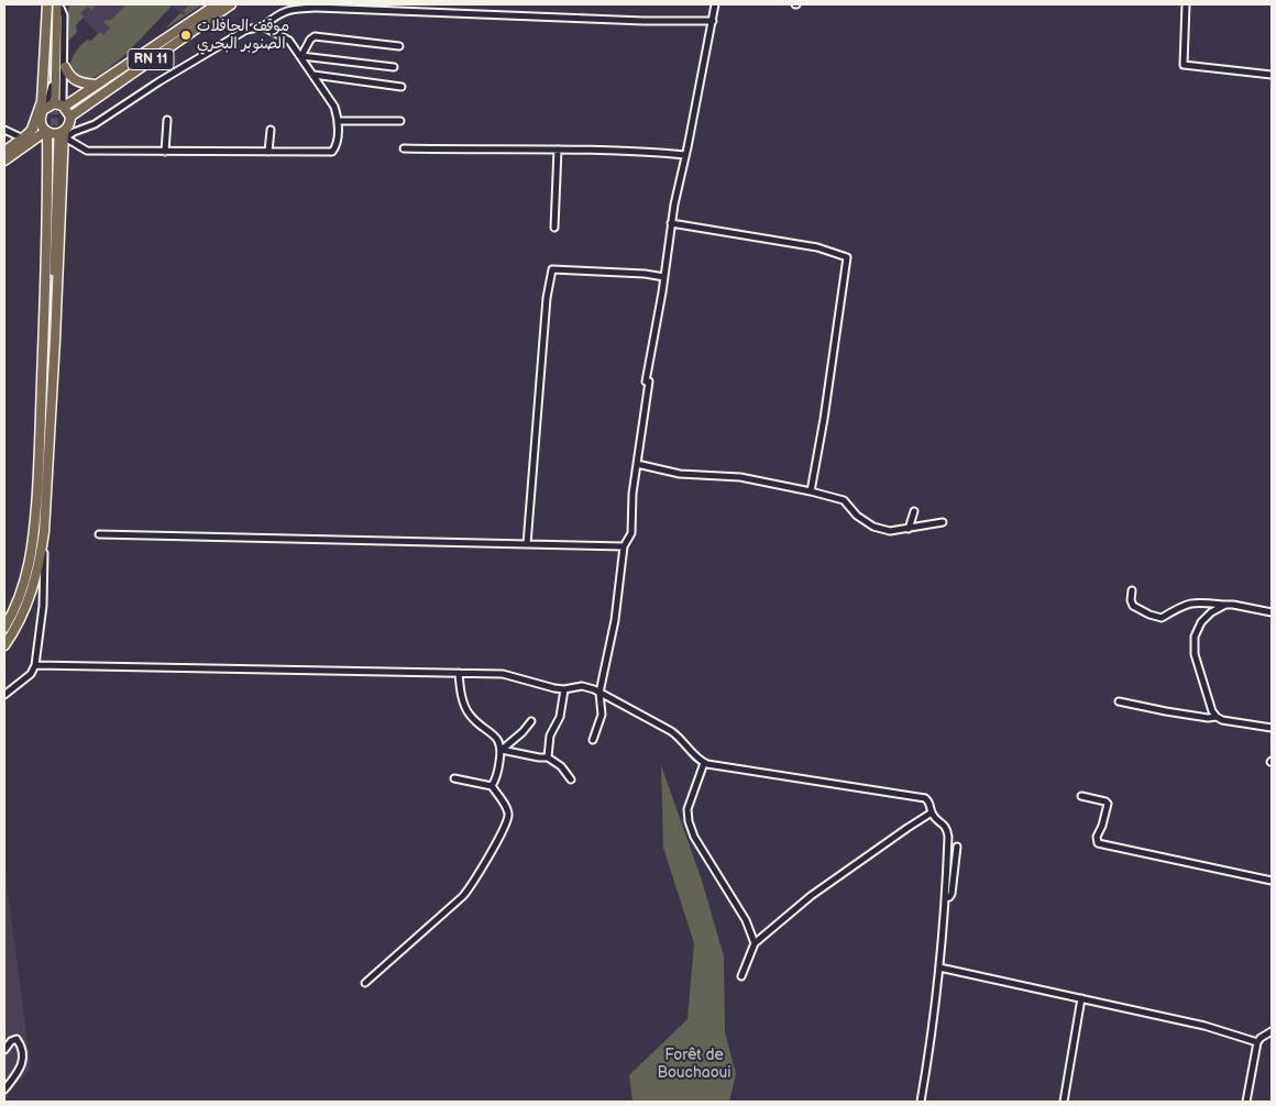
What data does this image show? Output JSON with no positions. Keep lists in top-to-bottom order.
{
  "streets": {
    "highway": ["RN 11"]
  },
  "parks": ["Forêt de Bouchaoui"],
  "places": ["موقف الحافلات الصنوبر البحري"]
}
